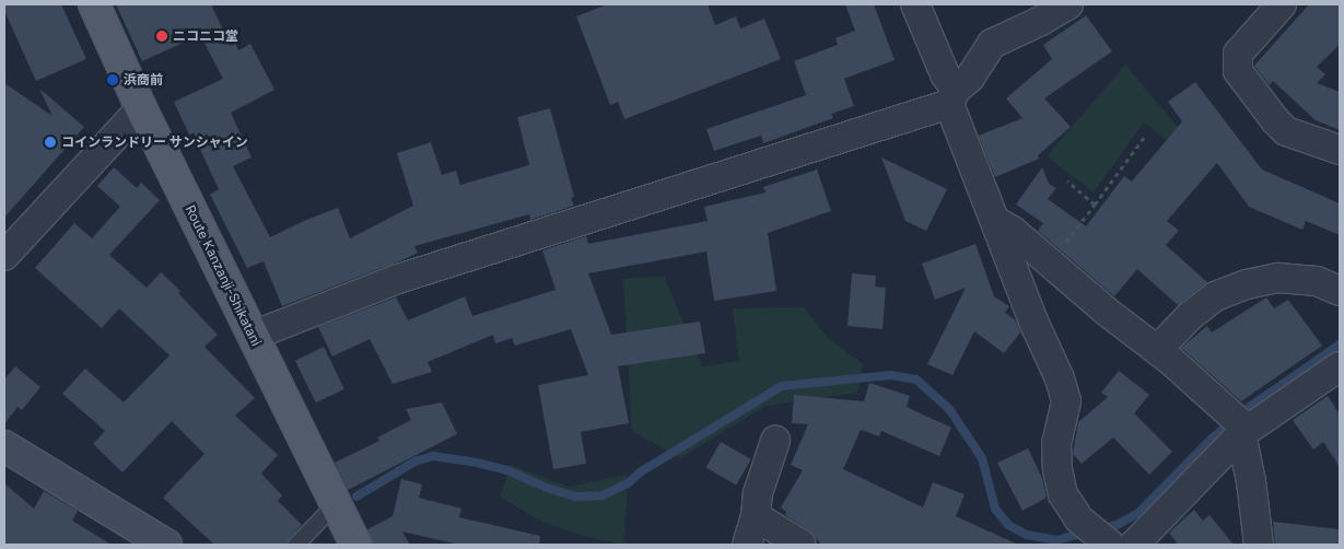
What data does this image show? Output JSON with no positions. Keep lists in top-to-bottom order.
{
  "streets": {
    "main road": ["Route Kanzanji-Shikatani"]
  },
  "places": ["ニコニコ堂", "浜商前", "コインランドリー サンシャイン"]
}
